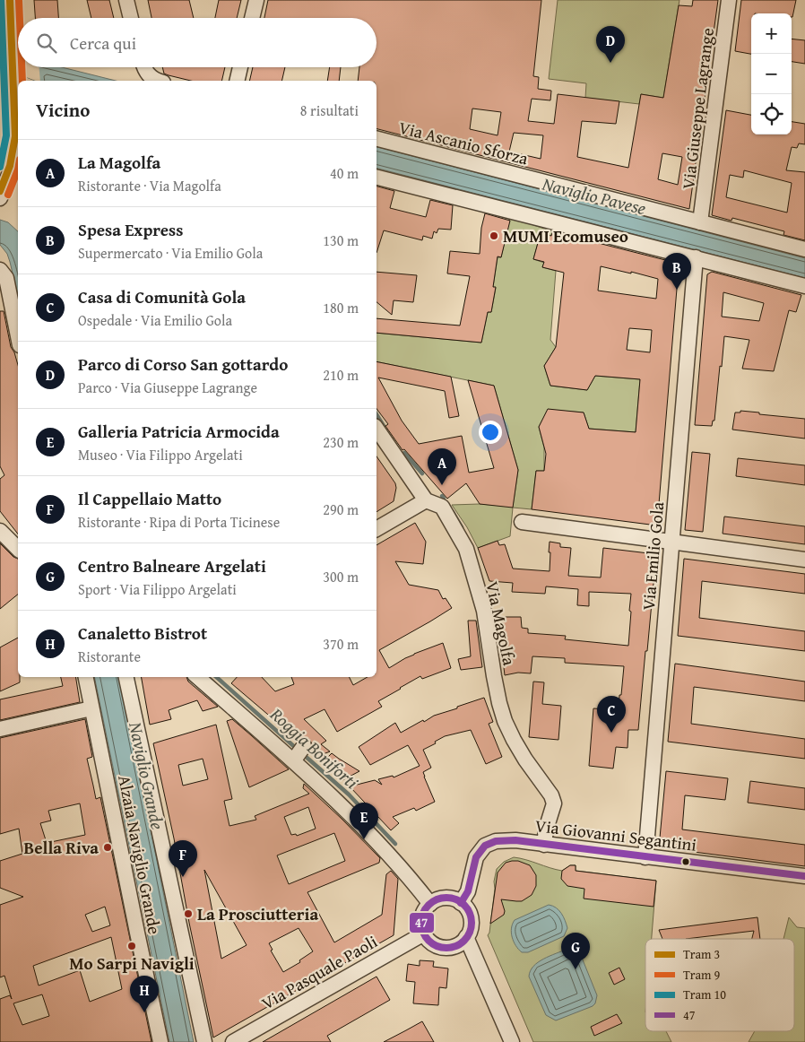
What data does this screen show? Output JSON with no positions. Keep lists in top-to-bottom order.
{
  "streets": {
    "street": [
      "Via Giuseppe Lagrange",
      "Via Ascanio Sforza",
      "Via Emilio Gola",
      "Via Magolfa",
      "Via Giovanni Segantini",
      "Alzaia Naviglio Grande",
      "Via Pasquale Paoli"
    ]
  },
  "crossings": [
    ["Via Giuseppe Lagrange", "Via Ascanio Sforza"],
    ["Via Emilio Gola", "Via Giovanni Segantini"],
    ["Via Magolfa", "Via Giovanni Segantini"],
    ["Via Giovanni Segantini", "Via Pasquale Paoli"]
  ],
  "water": ["Naviglio Pavese", "Roggia Boniforti", "Naviglio Grande"],
  "places": [
    "MUMI Ecomuseo",
    "Bella Riva",
    "La Prosciutteria",
    "Mo Sarpi Navigli"
  ],
  "lines": [
    "tram line 3",
    "tram line 9",
    "tram line 10",
    "transit line 47"
  ],
  "legend": [
    "Tram 3",
    "Tram 9",
    "Tram 10",
    "47"
  ],
  "page": {
    "map_buttons": ["+", "−"],
    "search": "Cerca qui",
    "pins": [
      "D",
      "B",
      "A",
      "C",
      "E",
      "F",
      "G",
      "H"
    ],
    "heading": ["Vicino", "8 risultati"],
    "list": [
      {
        "mark": "A",
        "name": "La Magolfa",
        "note": "Ristorante · Via Magolfa",
        "value": "40 m"
      },
      {
        "mark": "B",
        "name": "Spesa Express",
        "note": "Supermercato · Via Emilio Gola",
        "value": "130 m"
      },
      {
        "mark": "C",
        "name": "Casa di Comunità Gola",
        "note": "Ospedale · Via Emilio Gola",
        "value": "180 m"
      },
      {
        "mark": "D",
        "name": "Parco di Corso San gottardo",
        "note": "Parco · Via Giuseppe Lagrange",
        "value": "210 m"
      },
      {
        "mark": "E",
        "name": "Galleria Patricia Armocida",
        "note": "Museo · Via Filippo Argelati",
        "value": "230 m"
      },
      {
        "mark": "F",
        "name": "Il Cappellaio Matto",
        "note": "Ristorante · Ripa di Porta Ticinese",
        "value": "290 m"
      },
      {
        "mark": "G",
        "name": "Centro Balneare Argelati",
        "note": "Sport · Via Filippo Argelati",
        "value": "300 m"
      },
      {
        "mark": "H",
        "name": "Canaletto Bistrot",
        "note": "Ristorante",
        "value": "370 m"
      }
    ]
  }
}
